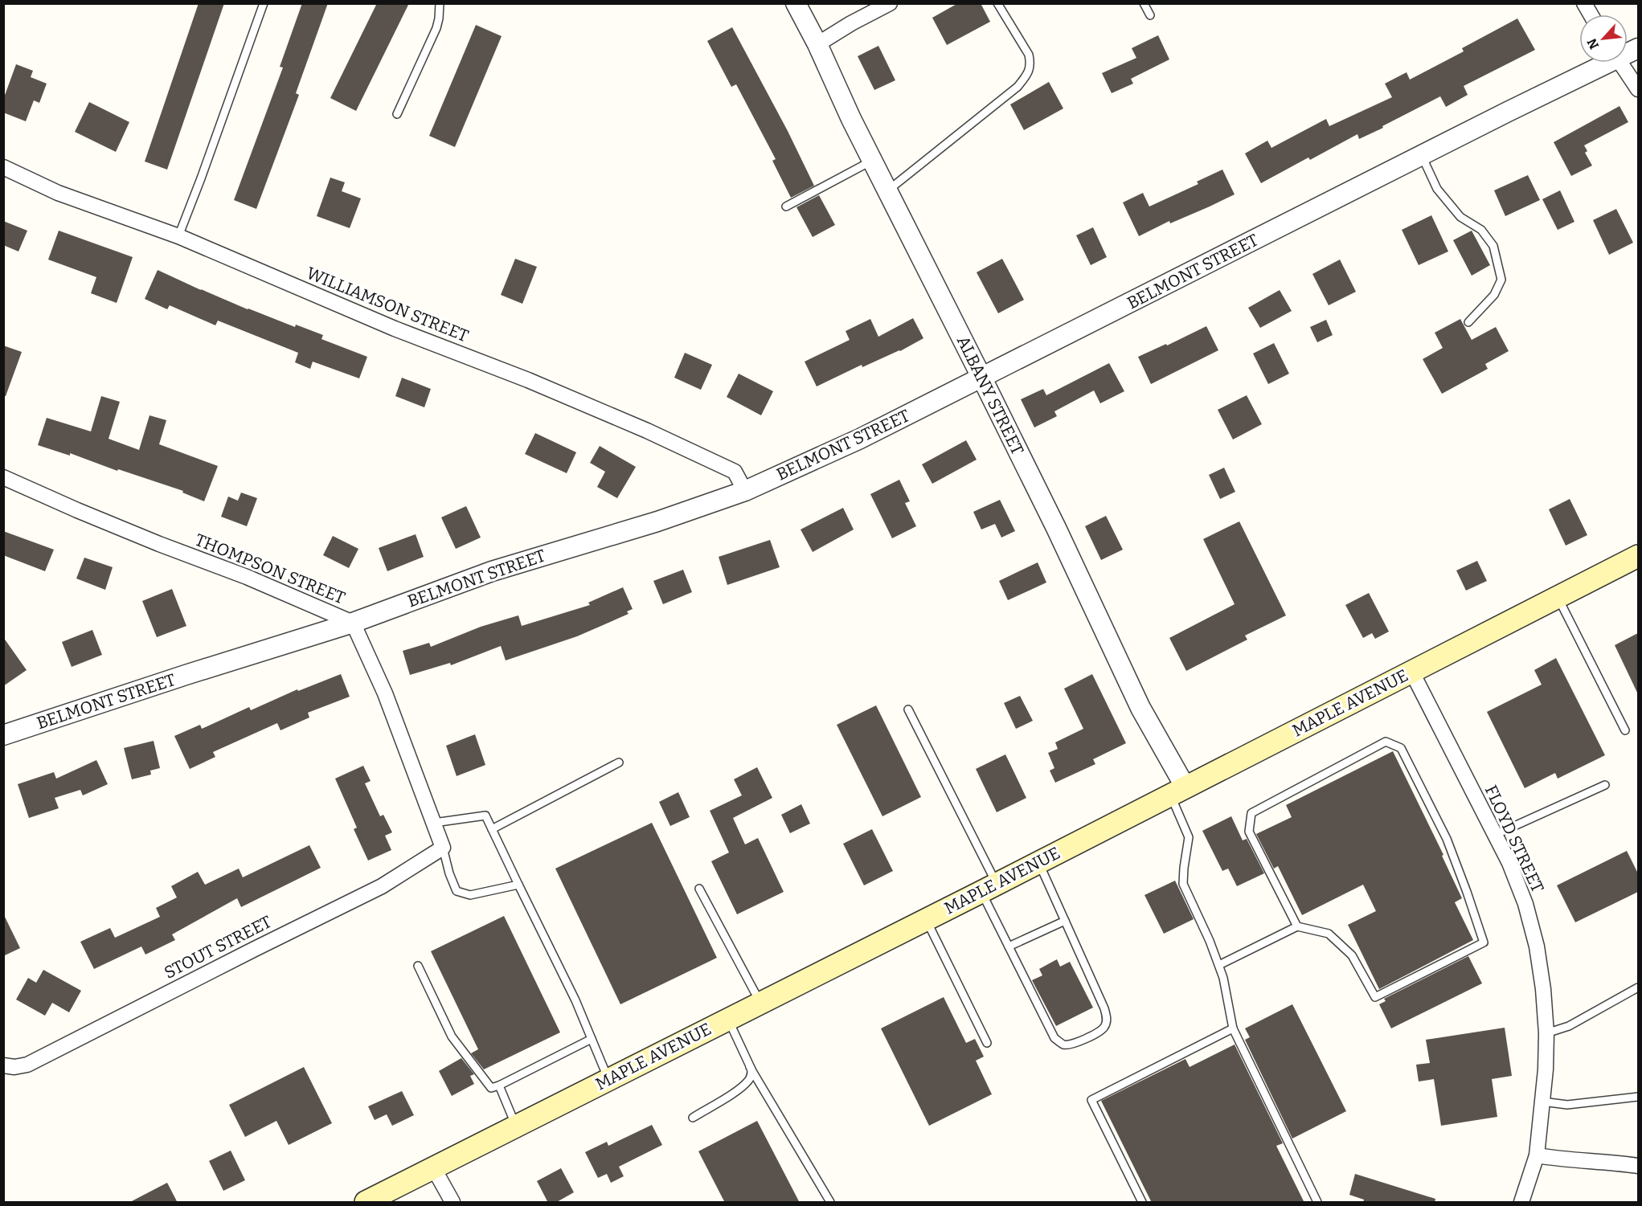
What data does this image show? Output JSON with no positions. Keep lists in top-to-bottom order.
{
  "streets": {
    "main road": ["MAPLE AVENUE"],
    "street": [
      "BELMONT STREET",
      "WILLIAMSON STREET",
      "ALBANY STREET",
      "THOMPSON STREET",
      "FLOYD STREET",
      "STOUT STREET"
    ]
  },
  "crossings": [
    ["BELMONT STREET", "WILLIAMSON STREET"],
    ["BELMONT STREET", "ALBANY STREET"],
    ["BELMONT STREET", "THOMPSON STREET"],
    ["ALBANY STREET", "MAPLE AVENUE"],
    ["THOMPSON STREET", "STOUT STREET"],
    ["MAPLE AVENUE", "FLOYD STREET"]
  ],
  "north": "bottom left"
}
